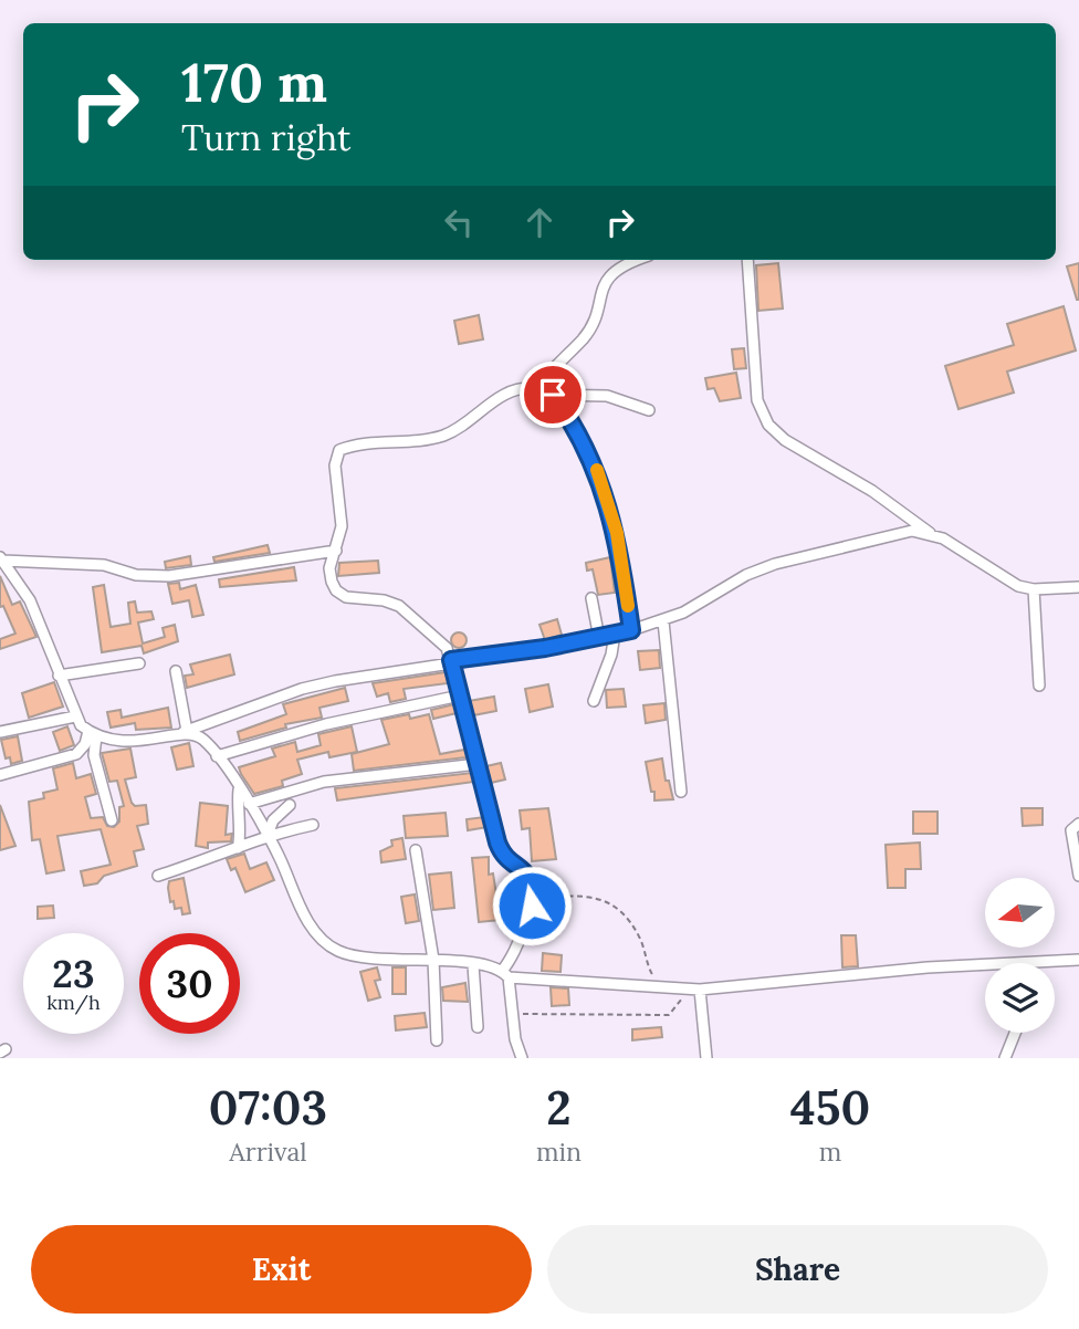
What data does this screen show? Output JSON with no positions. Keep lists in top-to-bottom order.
{
  "north": "left",
  "page": {
    "turn": ["170 m", "Turn right"],
    "speed": "23 km/h",
    "limit": "30",
    "eta": [
      "07:03",
      "Arrival",
      "2",
      "min",
      "450",
      "m"
    ],
    "buttons": ["Exit", "Share"]
  }
}
